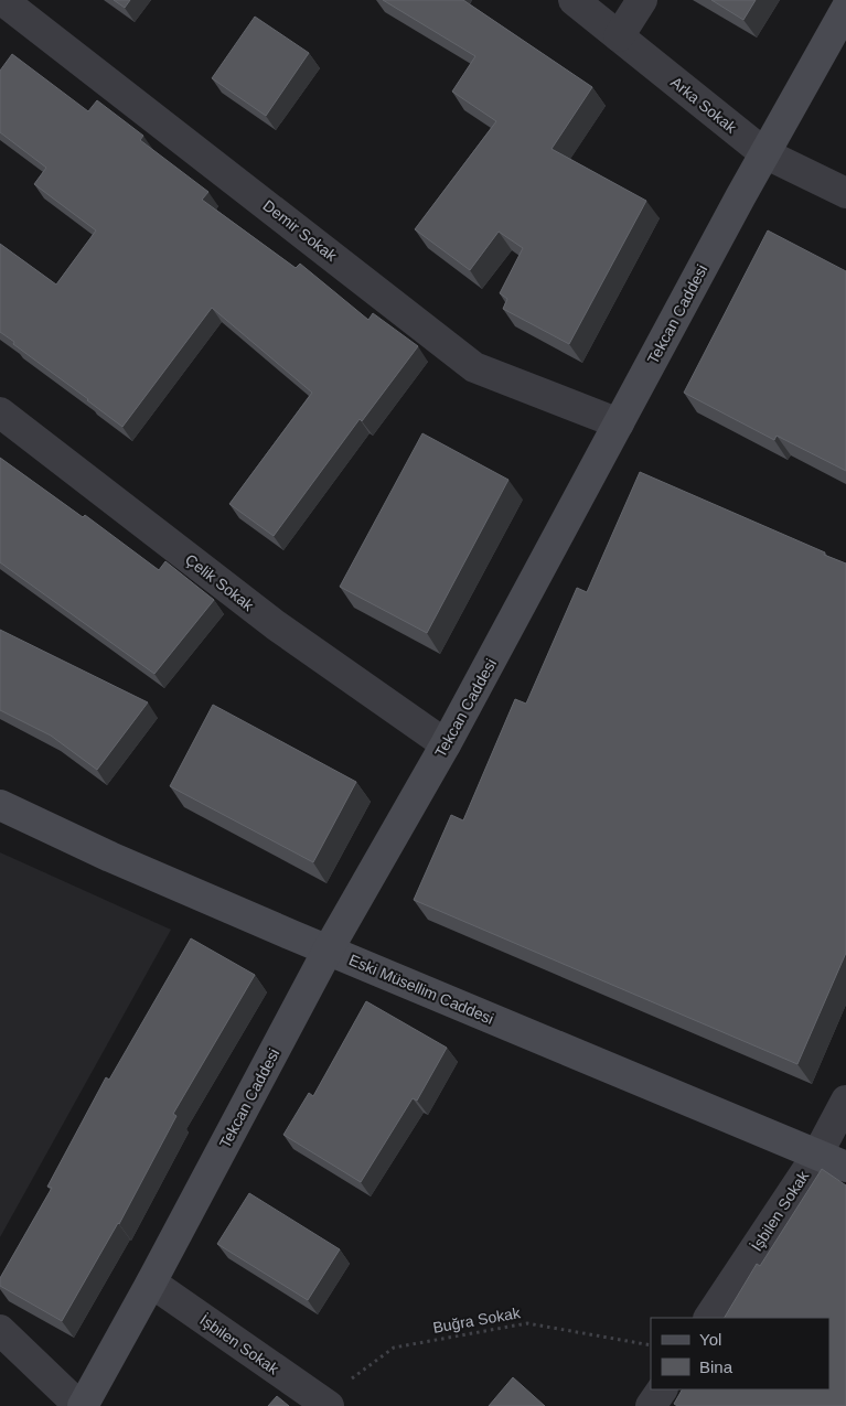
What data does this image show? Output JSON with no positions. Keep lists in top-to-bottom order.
{
  "streets": {
    "street": [
      "Arka Sokak",
      "Demir Sokak",
      "Tekcan Caddesi",
      "Çelik Sokak",
      "Eski Müsellim Caddesi",
      "İşbilen Sokak"
    ],
    "path": ["Buğra Sokak"]
  },
  "crossings": [
    ["Arka Sokak", "Tekcan Caddesi"],
    ["Demir Sokak", "Tekcan Caddesi"],
    ["Tekcan Caddesi", "Çelik Sokak"],
    ["Tekcan Caddesi", "Eski Müsellim Caddesi"],
    ["Tekcan Caddesi", "İşbilen Sokak"],
    ["Eski Müsellim Caddesi", "İşbilen Sokak"],
    ["İşbilen Sokak", "Buğra Sokak"]
  ],
  "legend": ["Yol", "Bina"]
}
